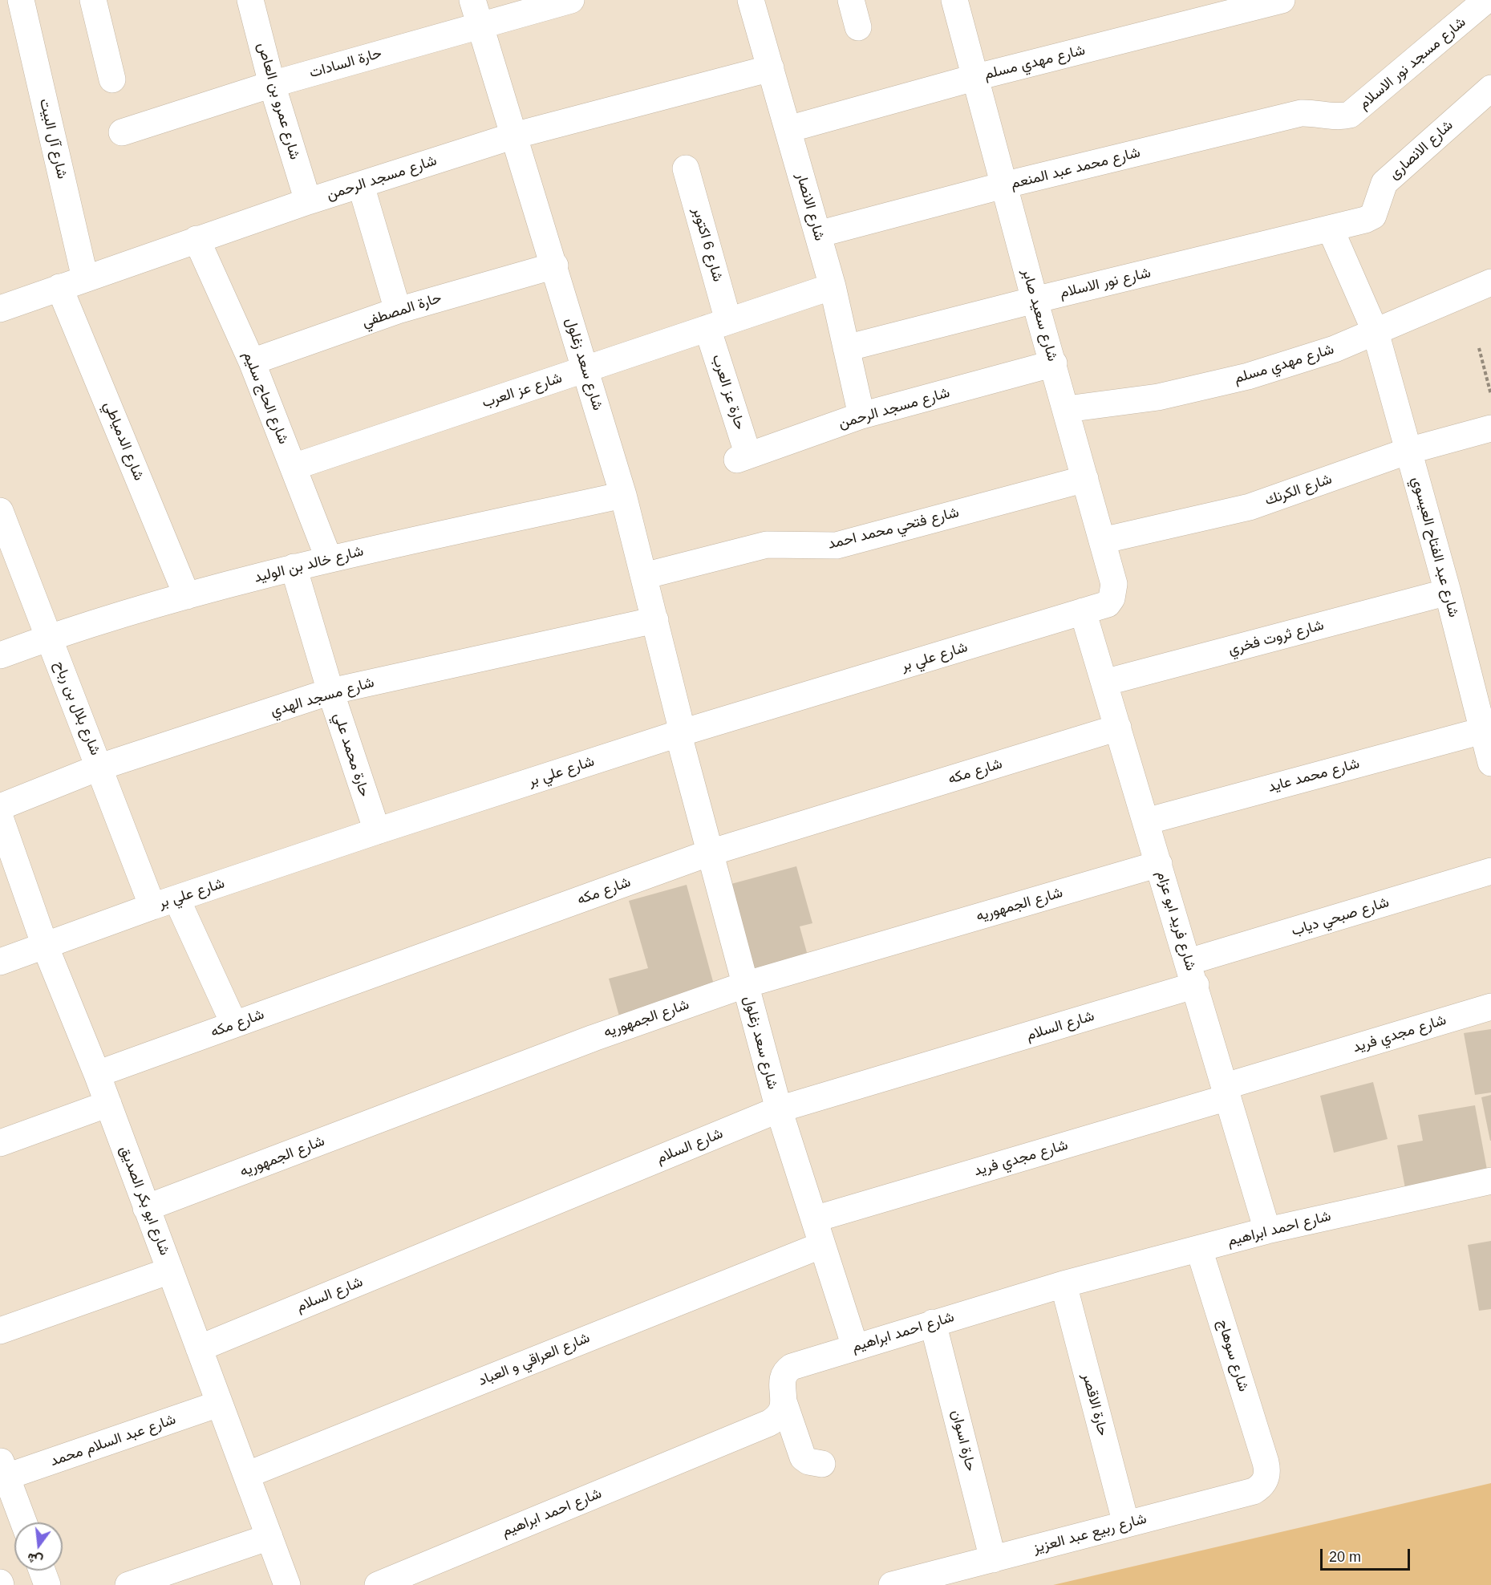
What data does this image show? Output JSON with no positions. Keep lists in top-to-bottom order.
{
  "streets": {
    "street": [
      "شارع مهدي مسلم",
      "حارة السادات",
      "شارع مسجد نور الاسلام",
      "شارع عمرو بن العاص",
      "شارع آل البيت",
      "شارع الانصارى",
      "شارع محمد عبد المنعم",
      "شارع مسجد الرحمن",
      "شارع الانصار",
      "شارع 6 اكتوبر",
      "شارع نور الاسلام",
      "حارة المصطفي",
      "شارع سعيد صابر",
      "شارع سعد زغلول",
      "شارع عز العرب",
      "حارة عز العرب",
      "شارع الحاج سليم",
      "شارع الدمياطي",
      "شارع الكرنك",
      "شارع فتحي محمد احمد",
      "شارع عبد الفتاح العيسوي",
      "شارع خالد بن الوليد",
      "شارع ثروت فخري",
      "شارع علي بر",
      "شارع مسجد الهدي",
      "شارع بلال بن رباح",
      "حارة محمد علي",
      "شارع مكه",
      "شارع محمد عايد",
      "شارع الجمهوريه",
      "شارع صبحي دياب",
      "شارع فريد ابو عزام",
      "شارع السلام",
      "شارع مجدي فريد",
      "شارع ابو بكر الصديق",
      "شارع احمد ابراهيم",
      "شارع سوهاج",
      "شارع العراقي و العباد",
      "حارة الاقصر",
      "شارع عبد السلام محمد",
      "حارة اسوان",
      "شارع ربيع عبد العزيز"
    ]
  },
  "crossings": [
    ["شارع مهدي مسلم", "شارع الانصار"],
    ["شارع مهدي مسلم", "شارع سعيد صابر"],
    ["شارع مهدي مسلم", "شارع عبد الفتاح العيسوي"],
    ["حارة السادات", "شارع عمرو بن العاص"],
    ["حارة السادات", "شارع سعد زغلول"],
    ["شارع مسجد نور الاسلام", "شارع محمد عبد المنعم"],
    ["شارع عمرو بن العاص", "شارع مسجد الرحمن"],
    ["شارع آل البيت", "شارع مسجد الرحمن"],
    ["شارع الانصارى", "شارع نور الاسلام"],
    ["شارع محمد عبد المنعم", "شارع الانصار"],
    ["شارع محمد عبد المنعم", "شارع سعيد صابر"],
    ["شارع مسجد الرحمن", "شارع الانصار"],
    ["شارع مسجد الرحمن", "شارع سعيد صابر"],
    ["شارع مسجد الرحمن", "شارع سعد زغلول"],
    ["شارع مسجد الرحمن", "حارة عز العرب"],
    ["شارع مسجد الرحمن", "شارع الحاج سليم"],
    ["شارع مسجد الرحمن", "شارع الدمياطي"],
    ["شارع الانصار", "شارع نور الاسلام"],
    ["شارع الانصار", "شارع عز العرب"],
    ["شارع 6 اكتوبر", "شارع عز العرب"],
    ["شارع 6 اكتوبر", "حارة عز العرب"],
    ["شارع نور الاسلام", "شارع سعيد صابر"],
    ["شارع نور الاسلام", "شارع عبد الفتاح العيسوي"],
    ["حارة المصطفي", "شارع سعد زغلول"],
    ["حارة المصطفي", "شارع الحاج سليم"],
    ["شارع سعيد صابر", "شارع الكرنك"],
    ["شارع سعيد صابر", "شارع فتحي محمد احمد"],
    ["شارع سعيد صابر", "شارع علي بر"],
    ["شارع سعيد صابر", "شارع فريد ابو عزام"],
    ["شارع سعد زغلول", "شارع عز العرب"],
    ["شارع سعد زغلول", "شارع فتحي محمد احمد"],
    ["شارع سعد زغلول", "شارع خالد بن الوليد"],
    ["شارع سعد زغلول", "شارع علي بر"],
    ["شارع سعد زغلول", "شارع مسجد الهدي"],
    ["شارع سعد زغلول", "شارع مكه"],
    ["شارع سعد زغلول", "شارع الجمهوريه"],
    ["شارع سعد زغلول", "شارع السلام"],
    ["شارع سعد زغلول", "شارع مجدي فريد"],
    ["شارع سعد زغلول", "شارع احمد ابراهيم"],
    ["شارع سعد زغلول", "شارع العراقي و العباد"],
    ["شارع عز العرب", "حارة عز العرب"],
    ["شارع عز العرب", "شارع الحاج سليم"],
    ["شارع الحاج سليم", "شارع خالد بن الوليد"],
    ["شارع الدمياطي", "شارع خالد بن الوليد"],
    ["شارع الكرنك", "شارع عبد الفتاح العيسوي"],
    ["شارع عبد الفتاح العيسوي", "شارع ثروت فخري"],
    ["شارع عبد الفتاح العيسوي", "شارع محمد عايد"],
    ["شارع خالد بن الوليد", "شارع بلال بن رباح"],
    ["شارع خالد بن الوليد", "حارة محمد علي"],
    ["شارع ثروت فخري", "شارع فريد ابو عزام"],
    ["شارع علي بر", "شارع بلال بن رباح"],
    ["شارع علي بر", "حارة محمد علي"],
    ["شارع علي بر", "شارع فريد ابو عزام"],
    ["شارع علي بر", "شارع ابو بكر الصديق"],
    ["شارع مسجد الهدي", "شارع بلال بن رباح"],
    ["شارع مسجد الهدي", "حارة محمد علي"],
    ["شارع بلال بن رباح", "شارع مكه"],
    ["شارع مكه", "شارع فريد ابو عزام"],
    ["شارع مكه", "شارع ابو بكر الصديق"],
    ["شارع محمد عايد", "شارع فريد ابو عزام"],
    ["شارع الجمهوريه", "شارع فريد ابو عزام"],
    ["شارع الجمهوريه", "شارع ابو بكر الصديق"],
    ["شارع صبحي دياب", "شارع فريد ابو عزام"],
    ["شارع صبحي دياب", "شارع السلام"],
    ["شارع فريد ابو عزام", "شارع السلام"],
    ["شارع فريد ابو عزام", "شارع مجدي فريد"],
    ["شارع فريد ابو عزام", "شارع احمد ابراهيم"],
    ["شارع السلام", "شارع ابو بكر الصديق"],
    ["شارع ابو بكر الصديق", "شارع العراقي و العباد"],
    ["شارع ابو بكر الصديق", "شارع عبد السلام محمد"],
    ["شارع احمد ابراهيم", "شارع سوهاج"],
    ["شارع احمد ابراهيم", "حارة الاقصر"],
    ["شارع احمد ابراهيم", "حارة اسوان"],
    ["شارع سوهاج", "شارع ربيع عبد العزيز"],
    ["حارة الاقصر", "شارع ربيع عبد العزيز"],
    ["حارة اسوان", "شارع ربيع عبد العزيز"]
  ],
  "scale_bar": "20 m",
  "north": "bottom"
}
